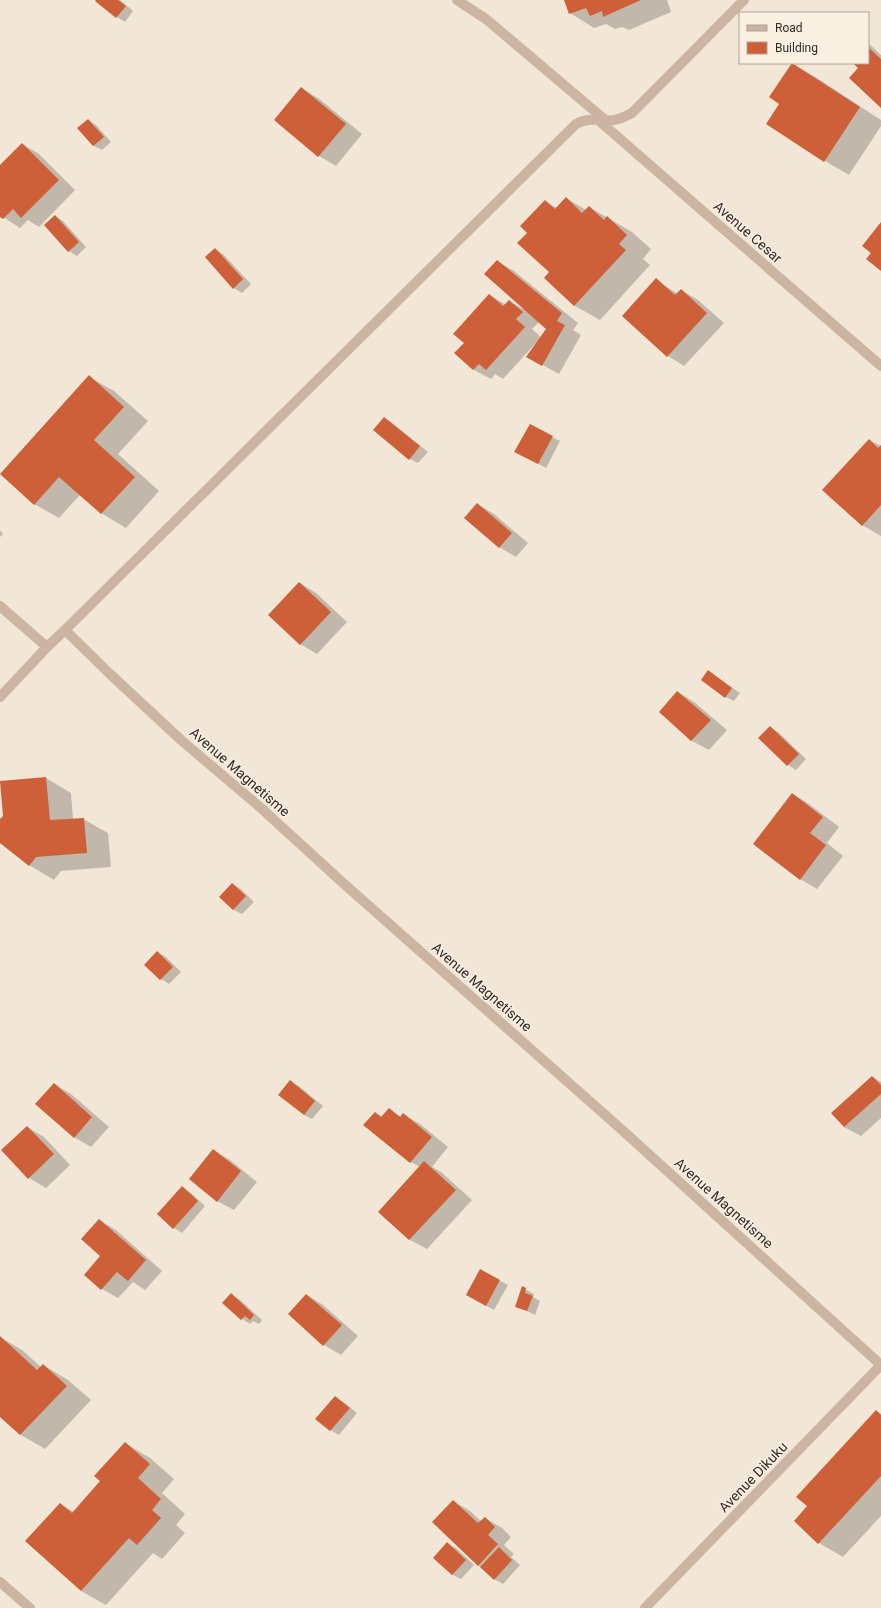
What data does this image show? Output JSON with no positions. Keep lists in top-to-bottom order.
{
  "streets": {
    "street": ["Avenue Cesar", "Avenue Magnetisme", "Avenue Dikuku"]
  },
  "crossings": [
    ["Avenue Magnetisme", "Avenue Dikuku"]
  ],
  "legend": ["Road", "Building"]
}
